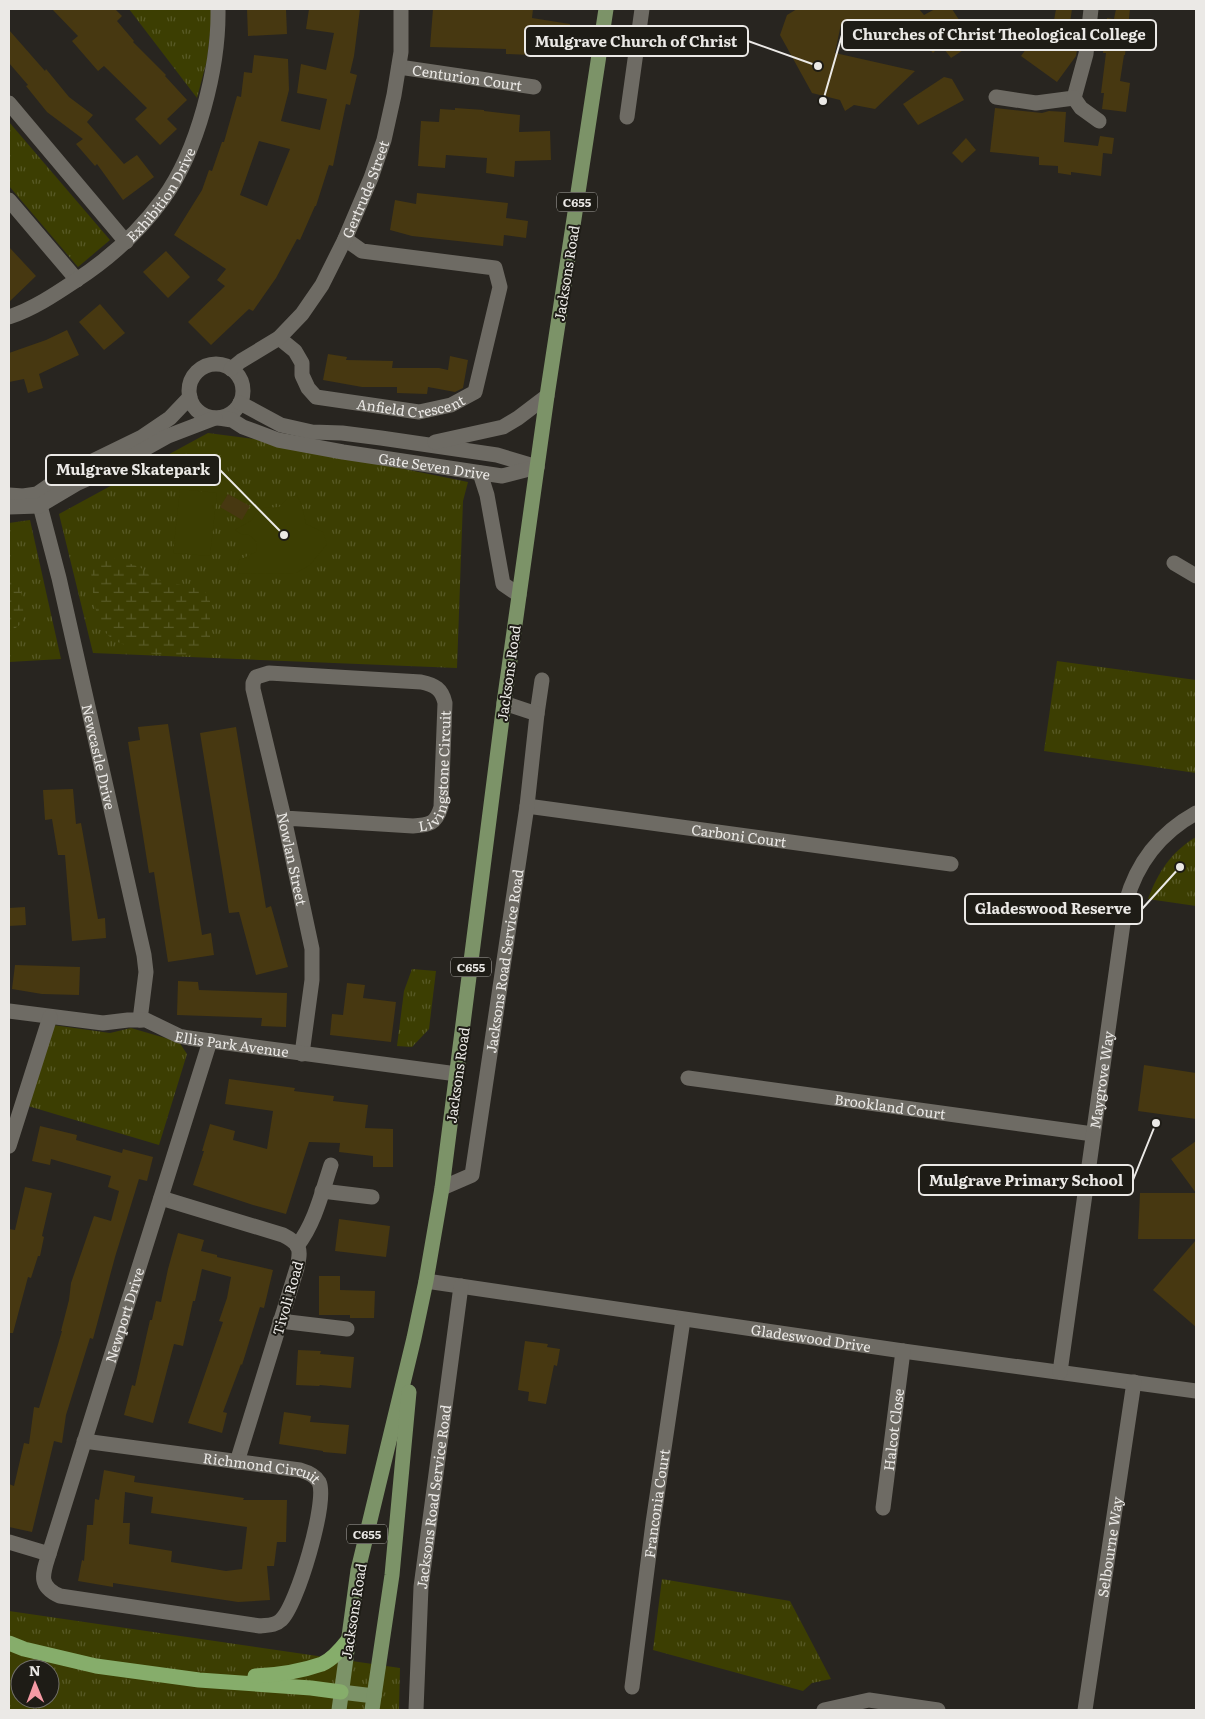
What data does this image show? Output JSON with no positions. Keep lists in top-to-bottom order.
{
  "streets": {
    "main road": ["C655", "Jacksons Road"],
    "street": [
      "Centurion Court",
      "Gertrude Street",
      "Exhibition Drive",
      "Anfield Crescent",
      "Gate Seven Drive",
      "Newcastle Drive",
      "Livingstone Circuit",
      "Carboni Court",
      "Nowlan Street",
      "Jacksons Road Service Road",
      "Ellis Park Avenue",
      "Maygrove Way",
      "Brookland Court",
      "Tivoli Road",
      "Newport Drive",
      "Gladeswood Drive",
      "Halcot Close",
      "Richmond Circuit",
      "Franconia Court",
      "Selbourne Way"
    ]
  },
  "crossings": [
    ["Centurion Court", "Gertrude Street"],
    ["Gertrude Street", "Anfield Crescent"],
    ["Gertrude Street", "Gate Seven Drive"],
    ["Jacksons Road", "Gate Seven Drive"],
    ["Jacksons Road", "Jacksons Road Service Road"],
    ["Jacksons Road", "Ellis Park Avenue"],
    ["Jacksons Road", "Gladeswood Drive"],
    ["Newcastle Drive", "Ellis Park Avenue"],
    ["Livingstone Circuit", "Nowlan Street"],
    ["Carboni Court", "Jacksons Road Service Road"],
    ["Nowlan Street", "Ellis Park Avenue"],
    ["Jacksons Road Service Road", "Gladeswood Drive"],
    ["Ellis Park Avenue", "Newport Drive"],
    ["Maygrove Way", "Brookland Court"],
    ["Maygrove Way", "Gladeswood Drive"],
    ["Tivoli Road", "Newport Drive"],
    ["Tivoli Road", "Richmond Circuit"],
    ["Newport Drive", "Richmond Circuit"],
    ["Gladeswood Drive", "Halcot Close"],
    ["Gladeswood Drive", "Franconia Court"],
    ["Gladeswood Drive", "Selbourne Way"]
  ],
  "places": [
    "Mulgrave Church of Christ",
    "Churches of Christ Theological College",
    "Mulgrave Skatepark",
    "Gladeswood Reserve",
    "Mulgrave Primary School"
  ],
  "north": "top"
}
